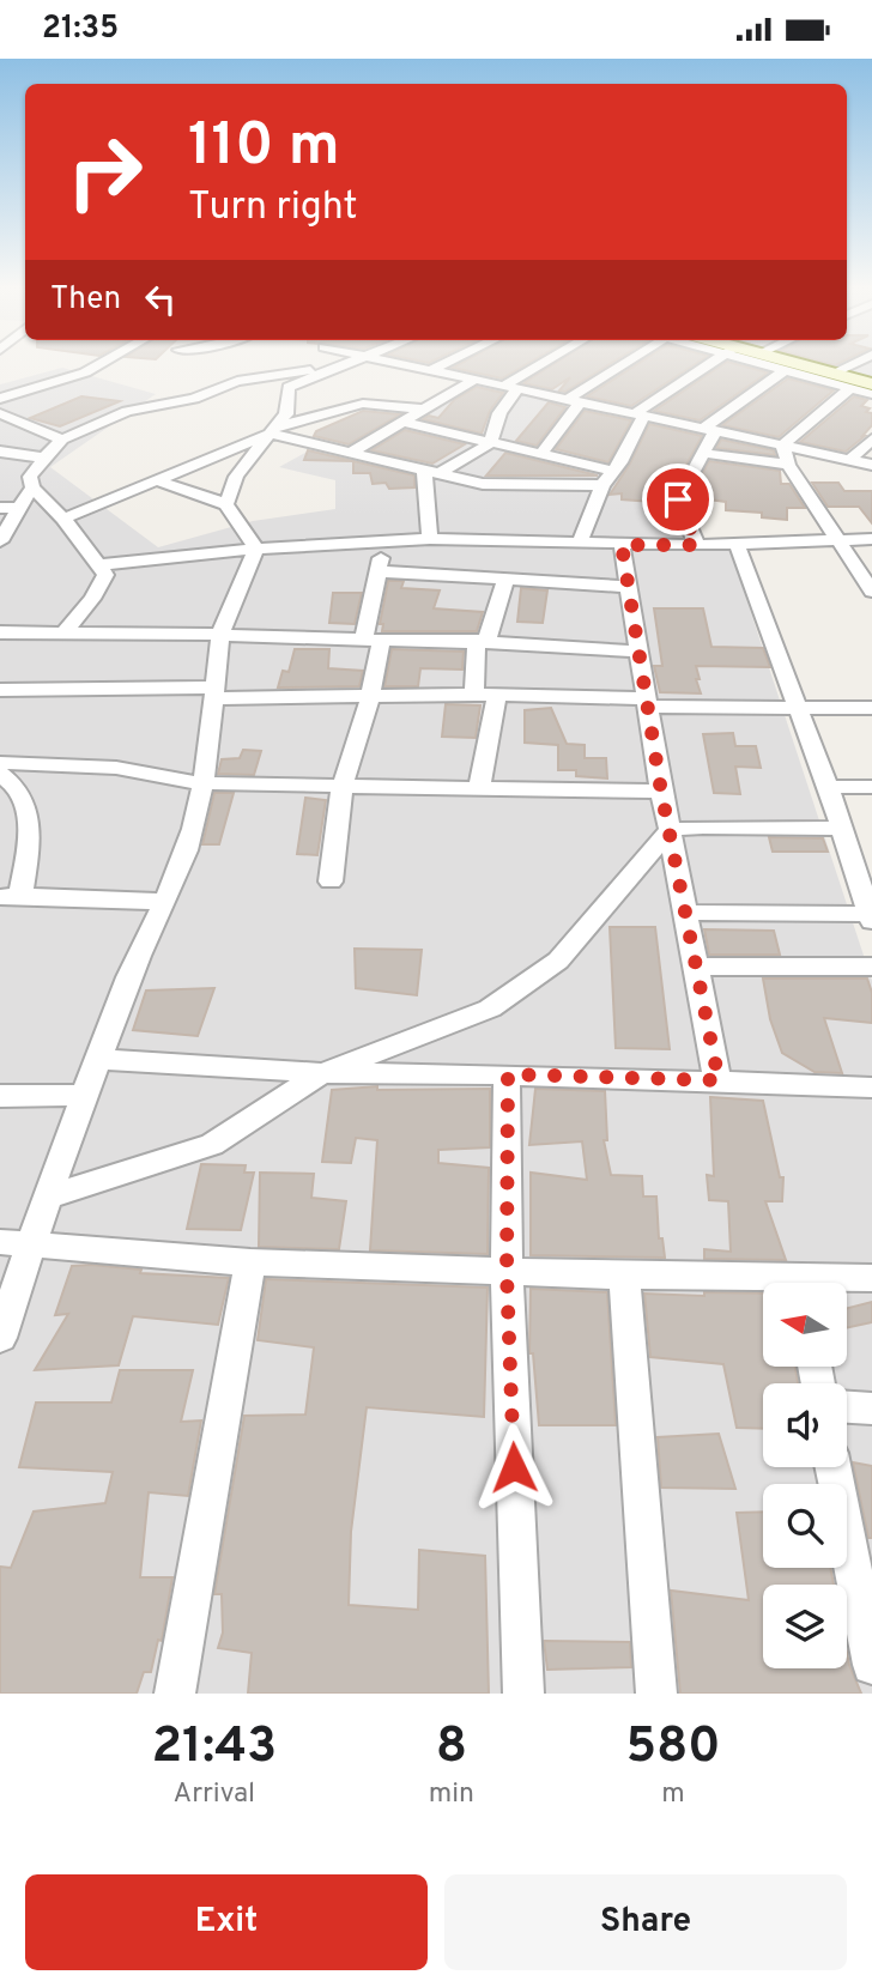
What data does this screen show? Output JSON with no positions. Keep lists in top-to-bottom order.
{
  "north": "left",
  "page": {
    "status": "21:35",
    "turn": ["110 m", "Turn right"],
    "then": "Then",
    "eta": [
      "21:43",
      "Arrival",
      "8",
      "min",
      "580",
      "m"
    ],
    "buttons": ["Exit", "Share"]
  }
}
